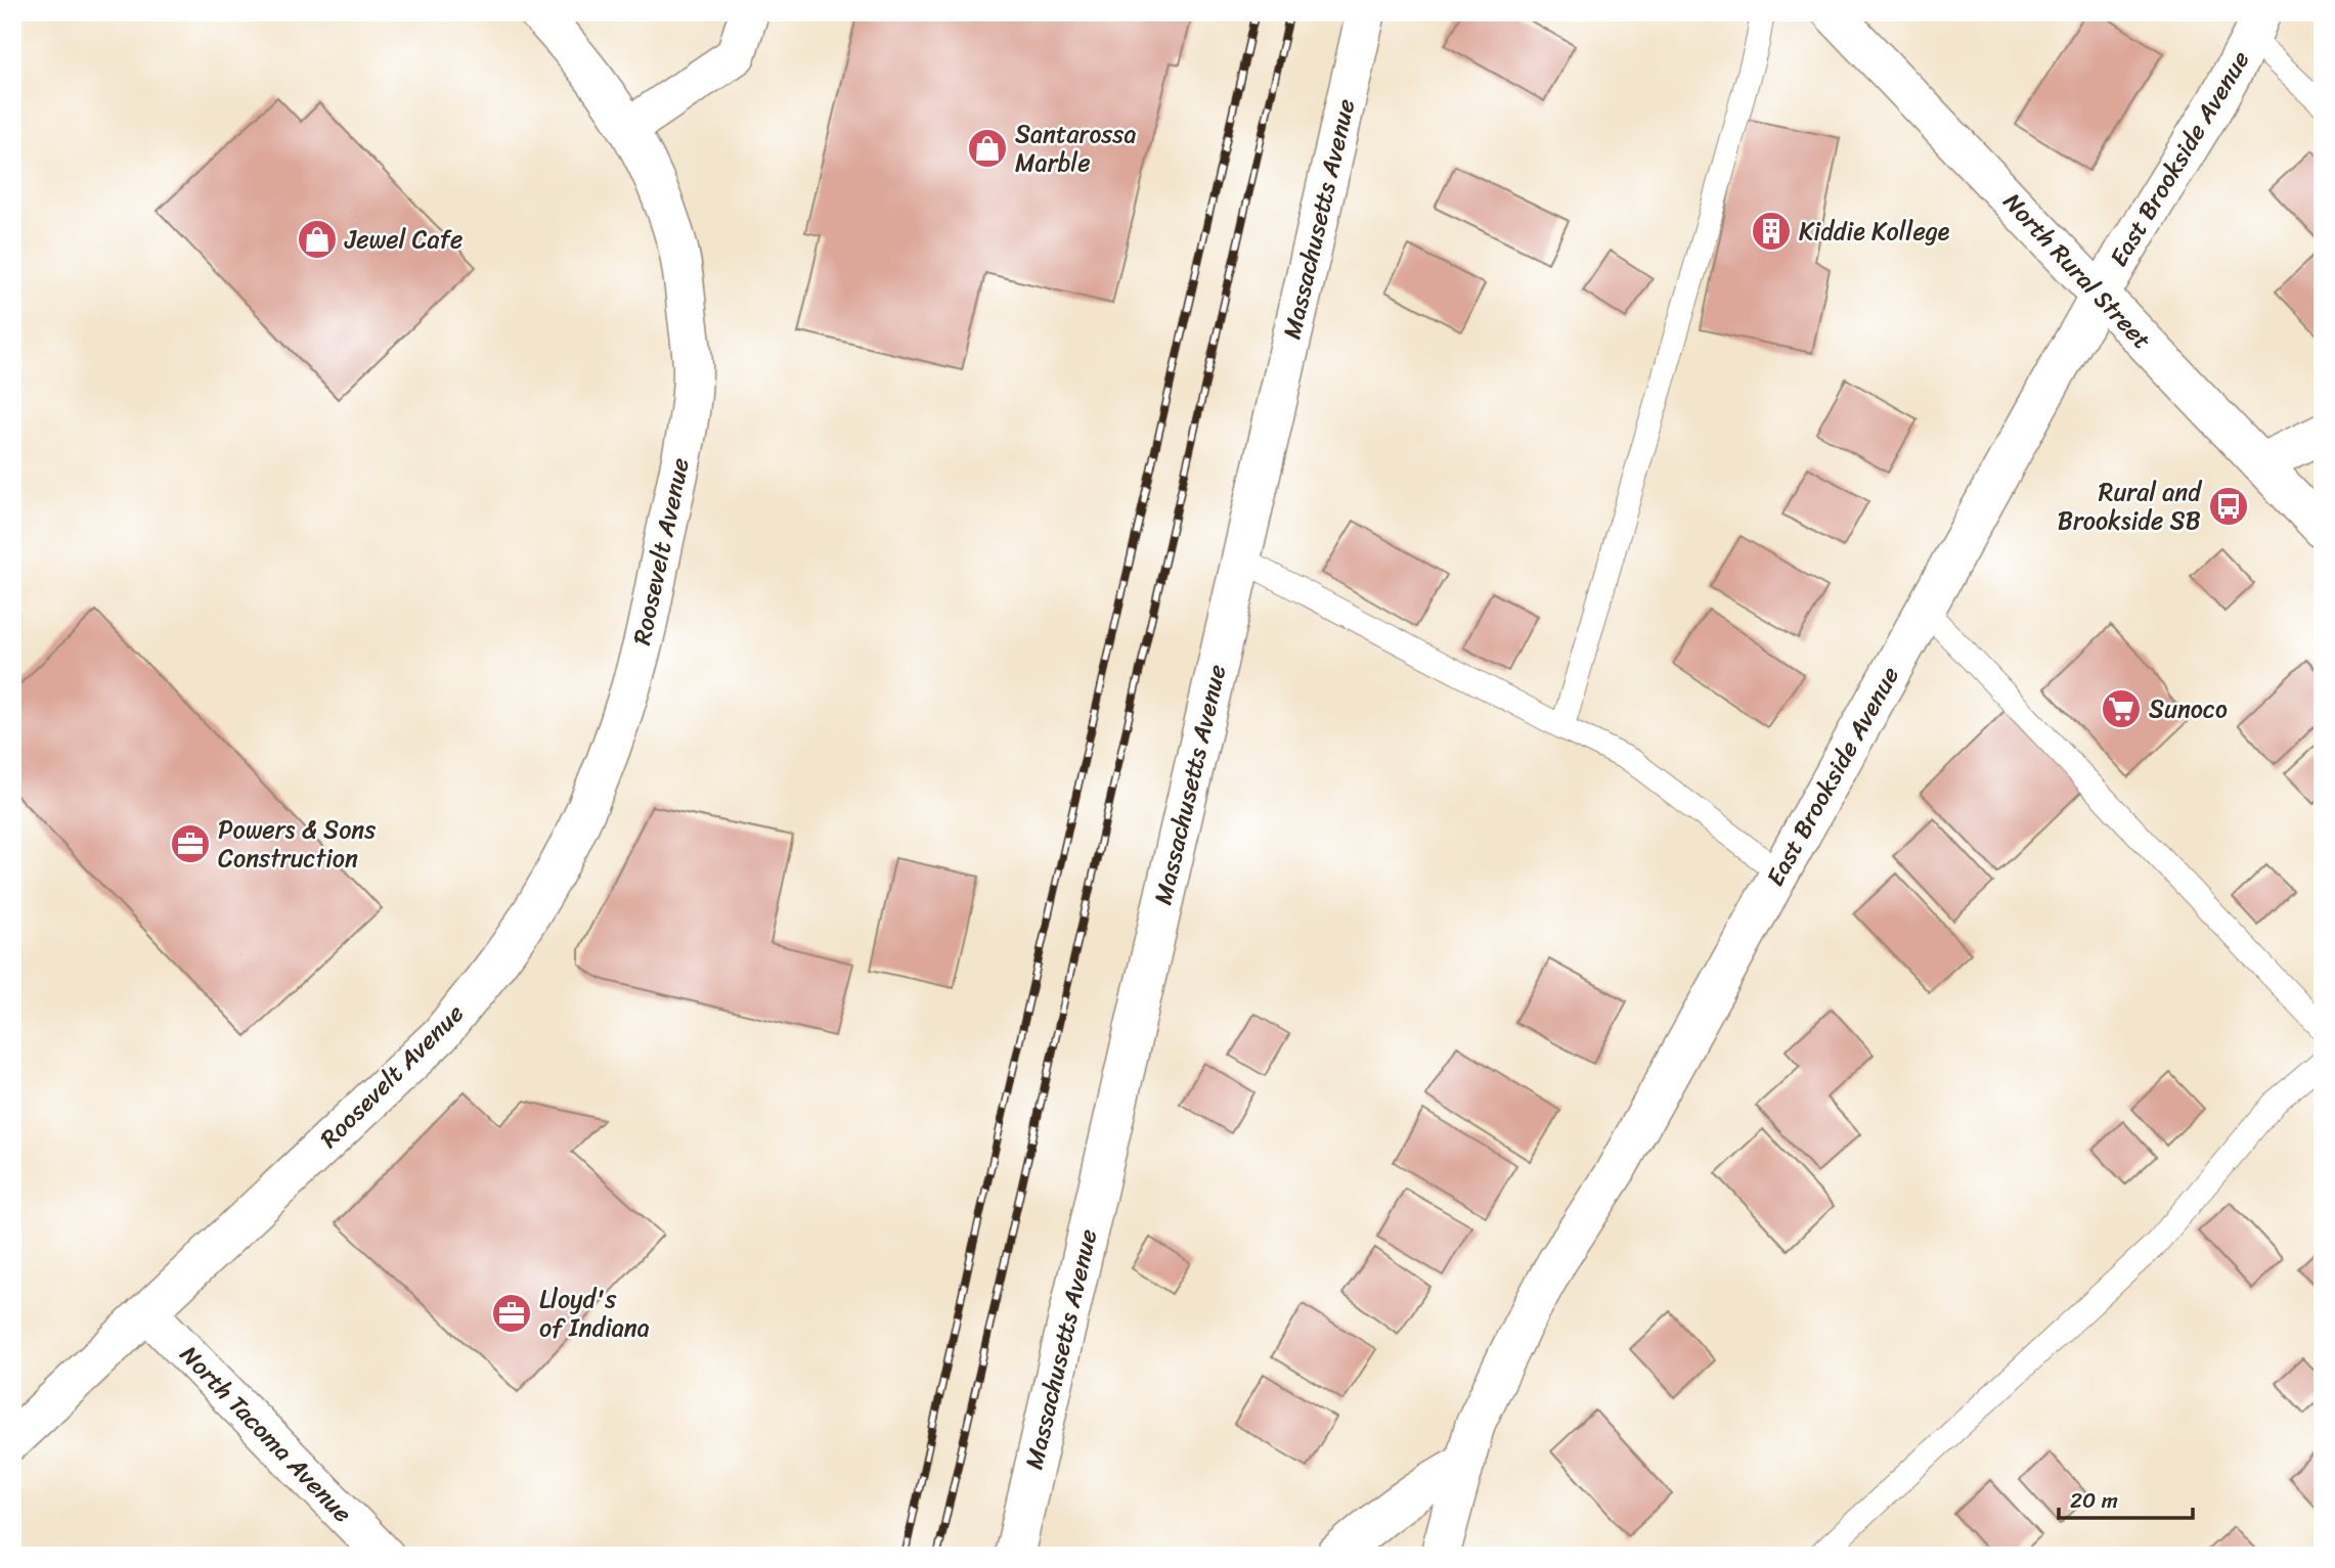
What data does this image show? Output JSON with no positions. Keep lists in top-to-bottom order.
{
  "streets": {
    "street": [
      "East Brookside Avenue",
      "Massachusetts Avenue",
      "North Rural Street",
      "Roosevelt Avenue",
      "North Tacoma Avenue"
    ]
  },
  "crossings": [
    ["East Brookside Avenue", "North Rural Street"],
    ["Roosevelt Avenue", "North Tacoma Avenue"]
  ],
  "places": {
    "shop": ["Santarossa Marble", "Jewel Cafe"],
    "building": ["Kiddie Kollege"],
    "bus stop": ["Rural and Brookside SB"],
    "supermarket": ["Sunoco"],
    "office": ["Powers & Sons Construction", "Lloyd's of Indiana"]
  },
  "scale_bar": "20 m"
}
